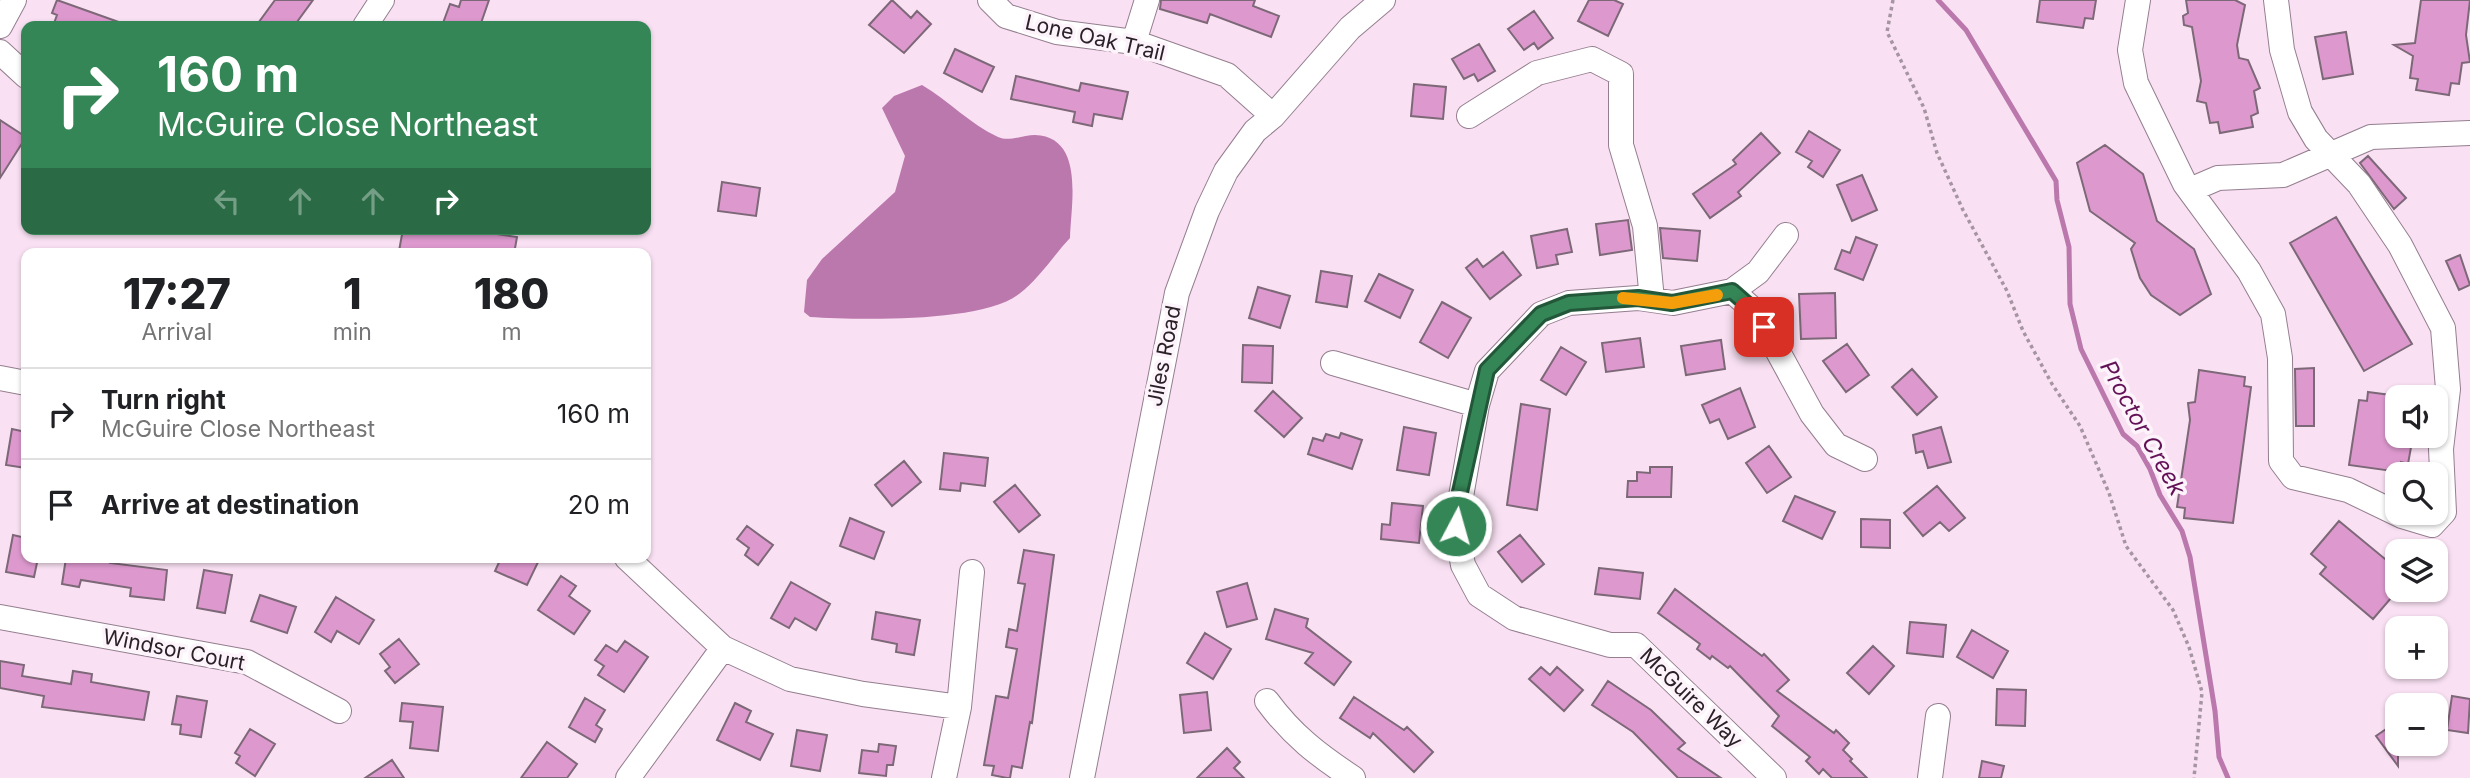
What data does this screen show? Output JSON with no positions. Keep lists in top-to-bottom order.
{
  "streets": {
    "street": [
      "Lone Oak Trail",
      "Jiles Road",
      "Windsor Court",
      "McGuire Way"
    ]
  },
  "crossings": [
    ["Lone Oak Trail", "Jiles Road"]
  ],
  "water": ["Proctor Creek"],
  "page": {
    "turn": ["160 m", "McGuire Close Northeast"],
    "eta": [
      "17:27",
      "Arrival",
      "1",
      "min",
      "180",
      "m"
    ],
    "list": [
      {
        "name": "Turn right",
        "note": "McGuire Close Northeast",
        "value": "160 m"
      },
      {
        "name": "Arrive at destination",
        "value": "20 m"
      }
    ],
    "map_buttons": ["+", "−"]
  }
}
